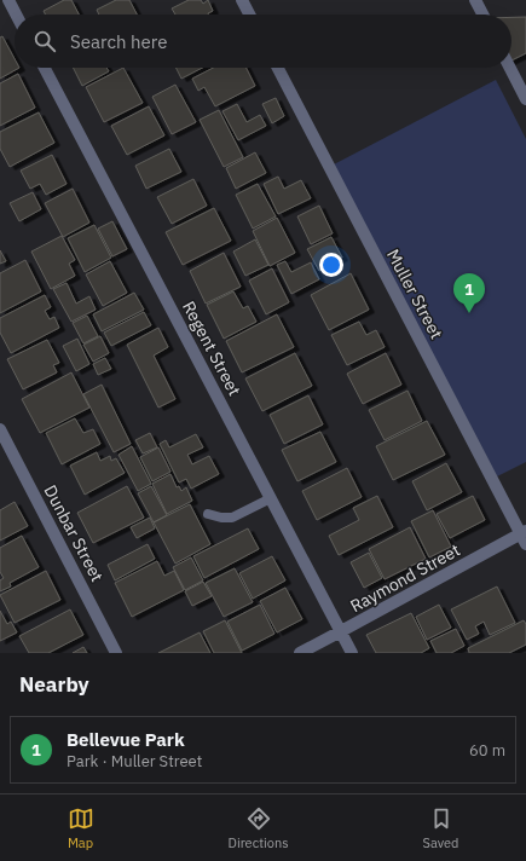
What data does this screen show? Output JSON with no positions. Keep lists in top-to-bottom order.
{
  "streets": {
    "street": [
      "Muller Street",
      "Regent Street",
      "Dunbar Street",
      "Raymond Street"
    ]
  },
  "crossings": [
    ["Muller Street", "Raymond Street"],
    ["Regent Street", "Raymond Street"]
  ],
  "page": {
    "search": "Search here",
    "pins": "1",
    "heading": "Nearby",
    "list": [
      {
        "mark": "1",
        "name": "Bellevue Park",
        "note": "Park · Muller Street",
        "value": "60 m"
      }
    ],
    "nav": ["Map", "Directions", "Saved"]
  }
}
